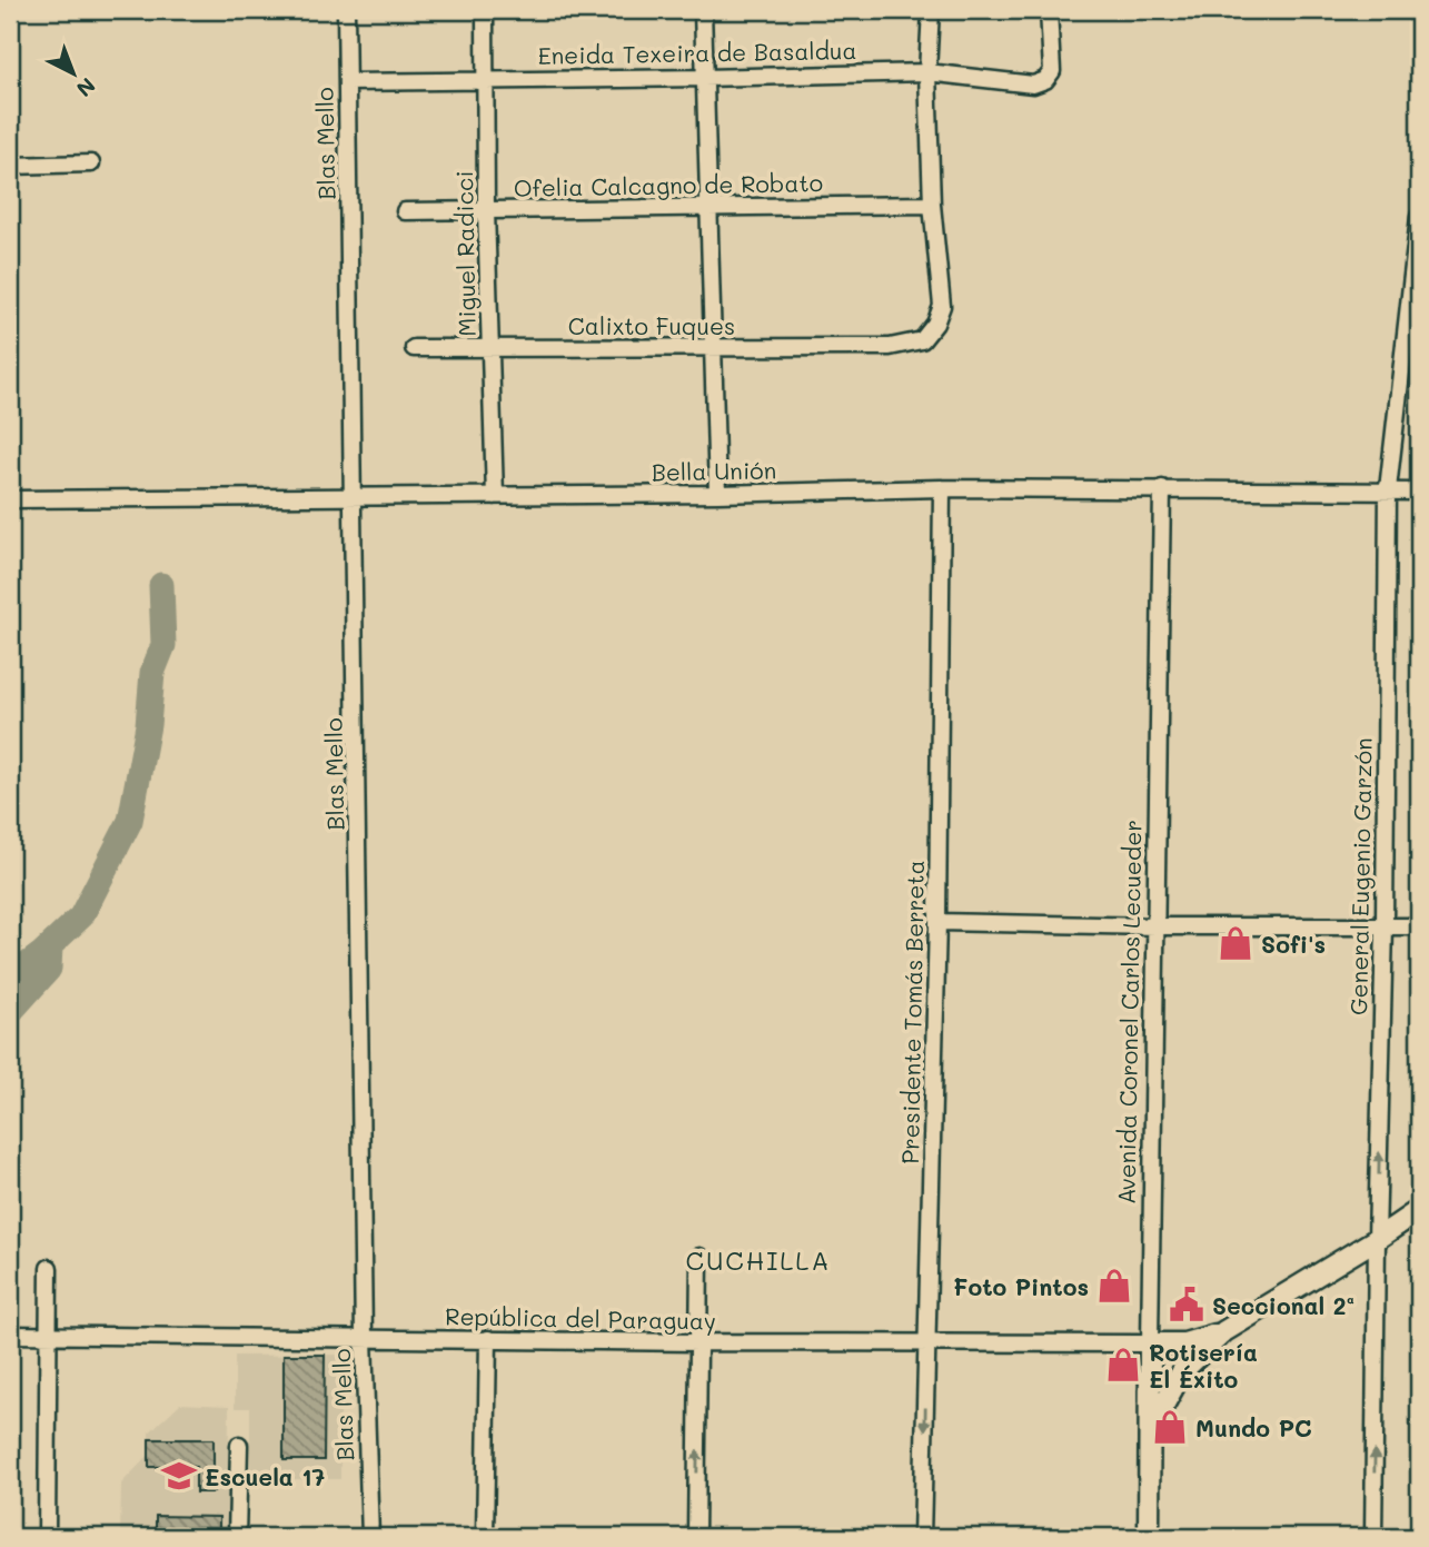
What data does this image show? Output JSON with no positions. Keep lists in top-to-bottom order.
{
  "streets": {
    "main road": ["Avenida Coronel Carlos Lecueder"],
    "street": [
      "Eneida Texeira de Basaldua",
      "Blas Mello",
      "Ofelia Calcagno de Robato",
      "Miguel Radicci",
      "Calixto Fuques",
      "Bella Unión",
      "General Eugenio Garzón",
      "Presidente Tomás Berreta",
      "República del Paraguay"
    ]
  },
  "crossings": [
    ["Eneida Texeira de Basaldua", "Blas Mello"],
    ["Eneida Texeira de Basaldua", "Miguel Radicci"],
    ["Eneida Texeira de Basaldua", "Calixto Fuques"],
    ["Blas Mello", "Bella Unión"],
    ["Blas Mello", "República del Paraguay"],
    ["Ofelia Calcagno de Robato", "Miguel Radicci"],
    ["Ofelia Calcagno de Robato", "Calixto Fuques"],
    ["Miguel Radicci", "Calixto Fuques"],
    ["Miguel Radicci", "Bella Unión"],
    ["Bella Unión", "General Eugenio Garzón"],
    ["Bella Unión", "Presidente Tomás Berreta"],
    ["Bella Unión", "Avenida Coronel Carlos Lecueder"],
    ["Presidente Tomás Berreta", "República del Paraguay"],
    ["Avenida Coronel Carlos Lecueder", "República del Paraguay"]
  ],
  "one_way": ["General Eugenio Garzón"],
  "districts": ["CUCHILLA"],
  "places": {
    "shop": [
      "Sofi's",
      "Foto Pintos",
      "Rotisería El Éxito",
      "Mundo PC"
    ],
    "public building": ["Seccional 2ª"],
    "school or university": ["Escuela 17"]
  },
  "north": "bottom right"
}
